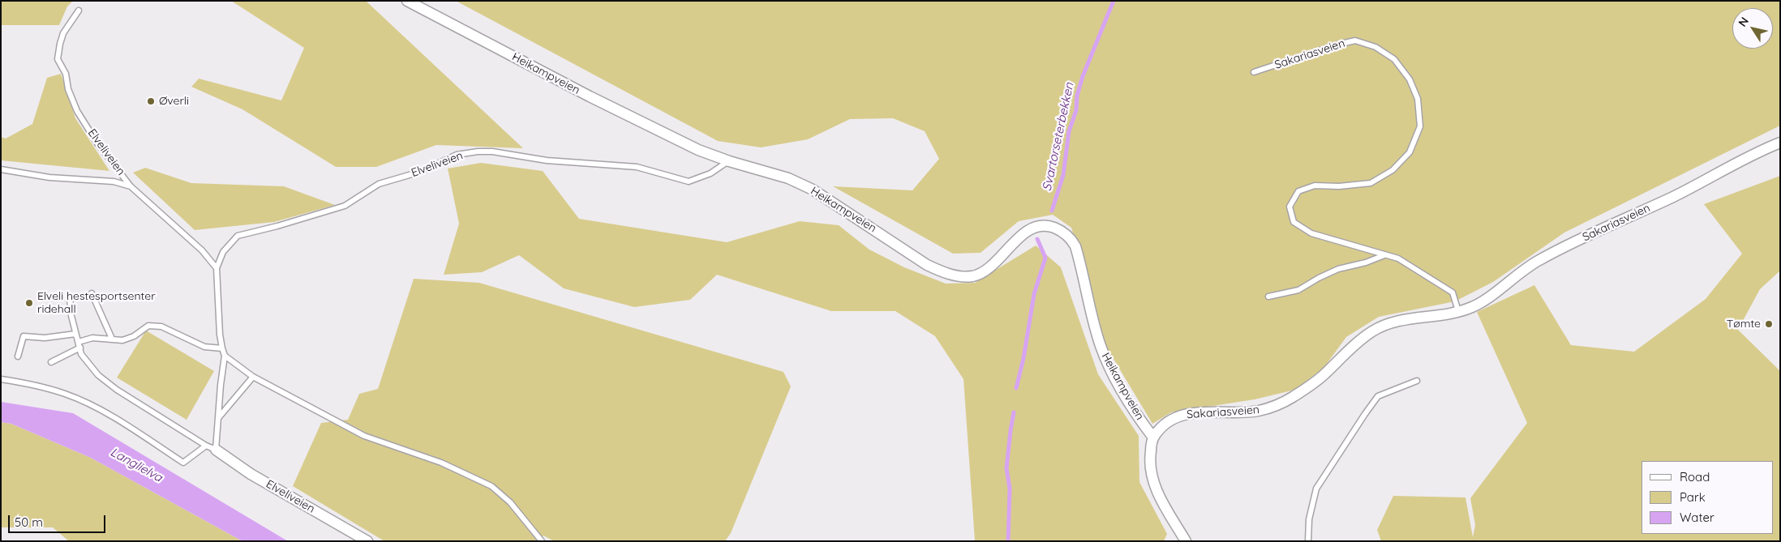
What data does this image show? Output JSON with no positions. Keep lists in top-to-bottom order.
{
  "streets": {
    "street": ["Sakariasveien", "Heikampveien", "Elveliveien"]
  },
  "crossings": [
    ["Sakariasveien", "Heikampveien"],
    ["Heikampveien", "Elveliveien"]
  ],
  "water": ["Svartorseterbekken", "Langlielva"],
  "places": ["Øverli", "Elveli hestesportsenter ridehall", "Tømte"],
  "legend": ["Road", "Park", "Water"],
  "scale_bar": "50 m",
  "north": "top left"
}
